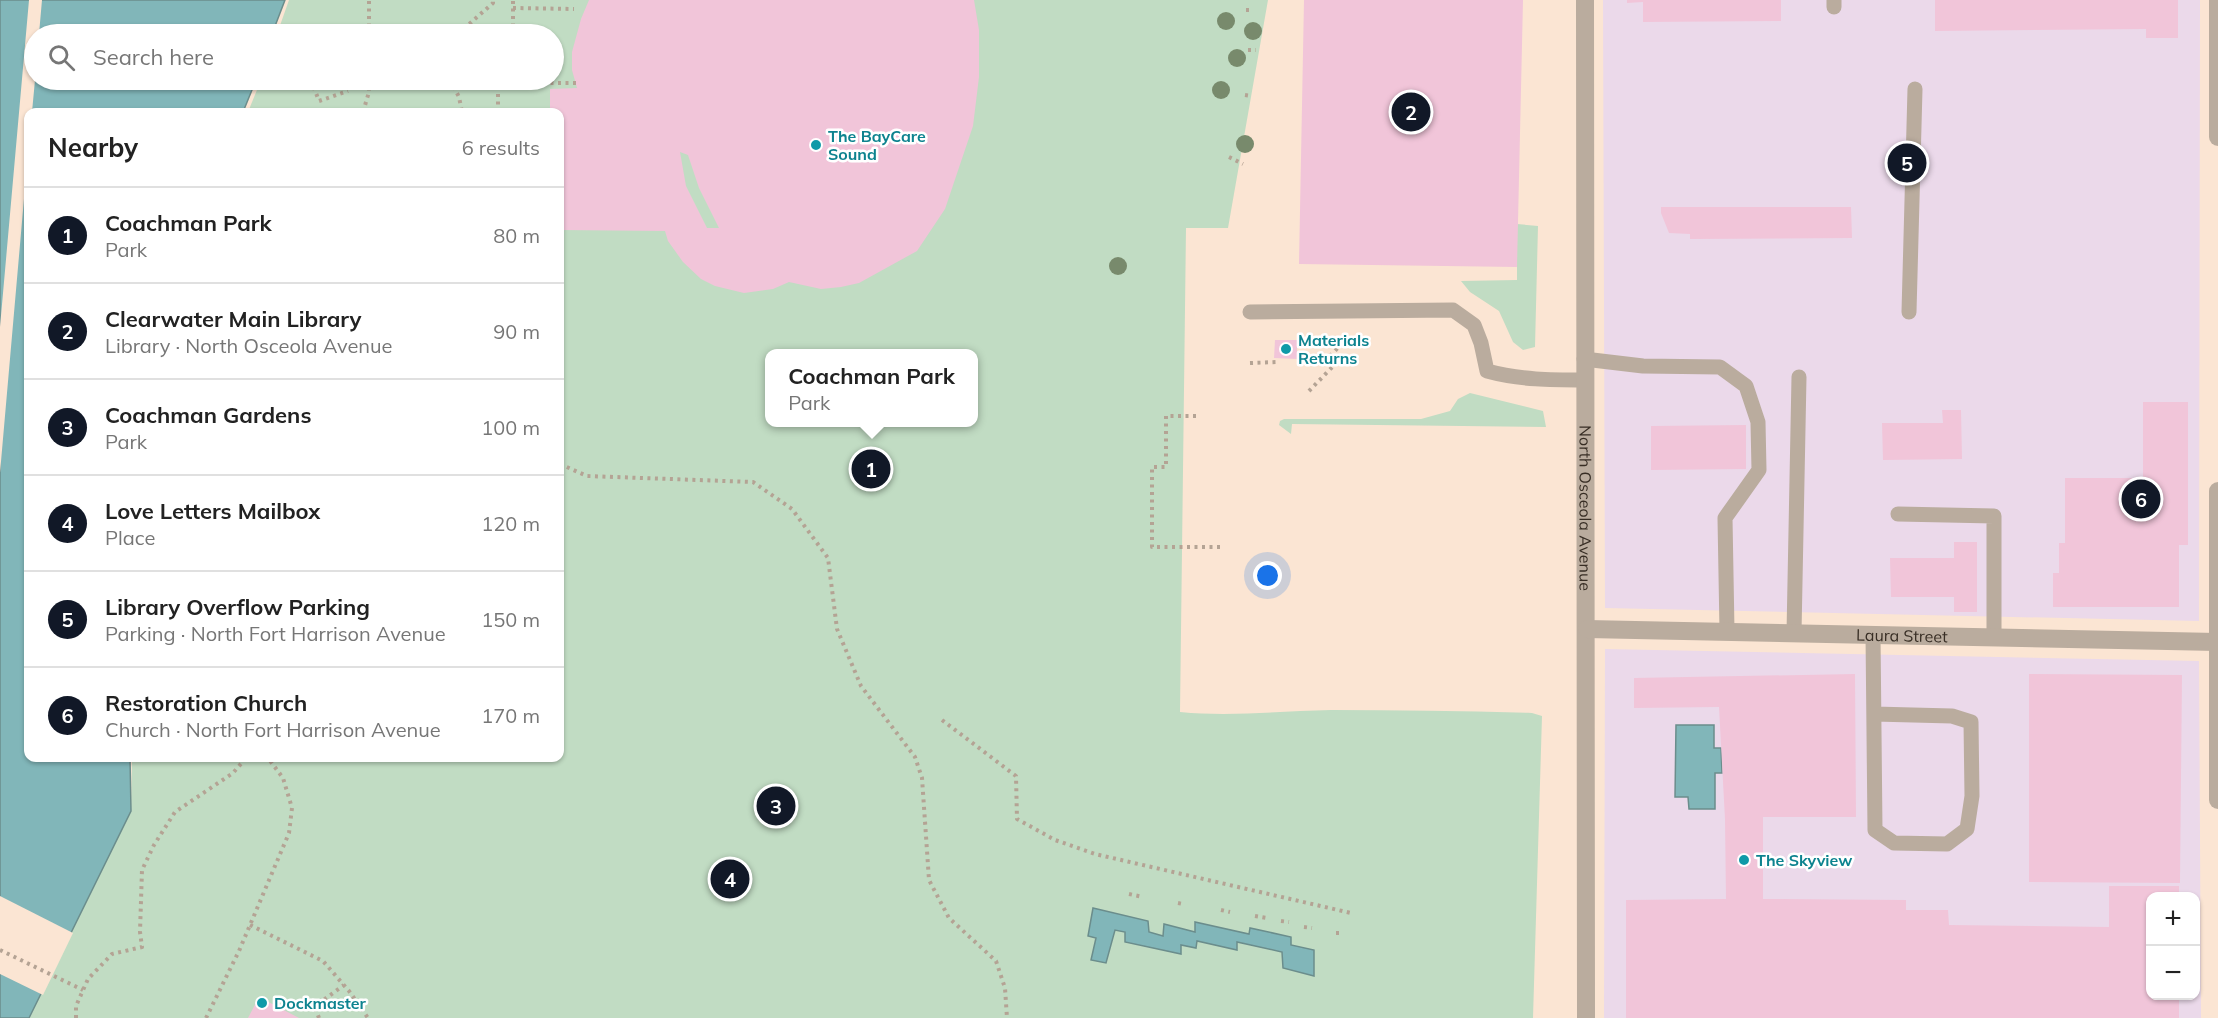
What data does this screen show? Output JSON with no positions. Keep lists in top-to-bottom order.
{
  "streets": {
    "street": ["North Osceola Avenue", "Laura Street"]
  },
  "crossings": [
    ["North Osceola Avenue", "Laura Street"]
  ],
  "places": [
    "The BayCare Sound",
    "Materials Returns",
    "The Skyview",
    "Dockmaster"
  ],
  "page": {
    "search": "Search here",
    "pins": [
      "2",
      "5",
      "1",
      "6",
      "3",
      "4"
    ],
    "heading": ["Nearby", "6 results"],
    "list": [
      {
        "mark": "1",
        "name": "Coachman Park",
        "note": "Park",
        "value": "80 m"
      },
      {
        "mark": "2",
        "name": "Clearwater Main Library",
        "note": "Library · North Osceola Avenue",
        "value": "90 m"
      },
      {
        "mark": "3",
        "name": "Coachman Gardens",
        "note": "Park",
        "value": "100 m"
      },
      {
        "mark": "4",
        "name": "Love Letters Mailbox",
        "note": "Place",
        "value": "120 m"
      },
      {
        "mark": "5",
        "name": "Library Overflow Parking",
        "note": "Parking · North Fort Harrison Avenue",
        "value": "150 m"
      },
      {
        "mark": "6",
        "name": "Restoration Church",
        "note": "Church · North Fort Harrison Avenue",
        "value": "170 m"
      }
    ],
    "popup": ["Coachman Park", "Park"],
    "map_buttons": ["+", "−"]
  }
}
